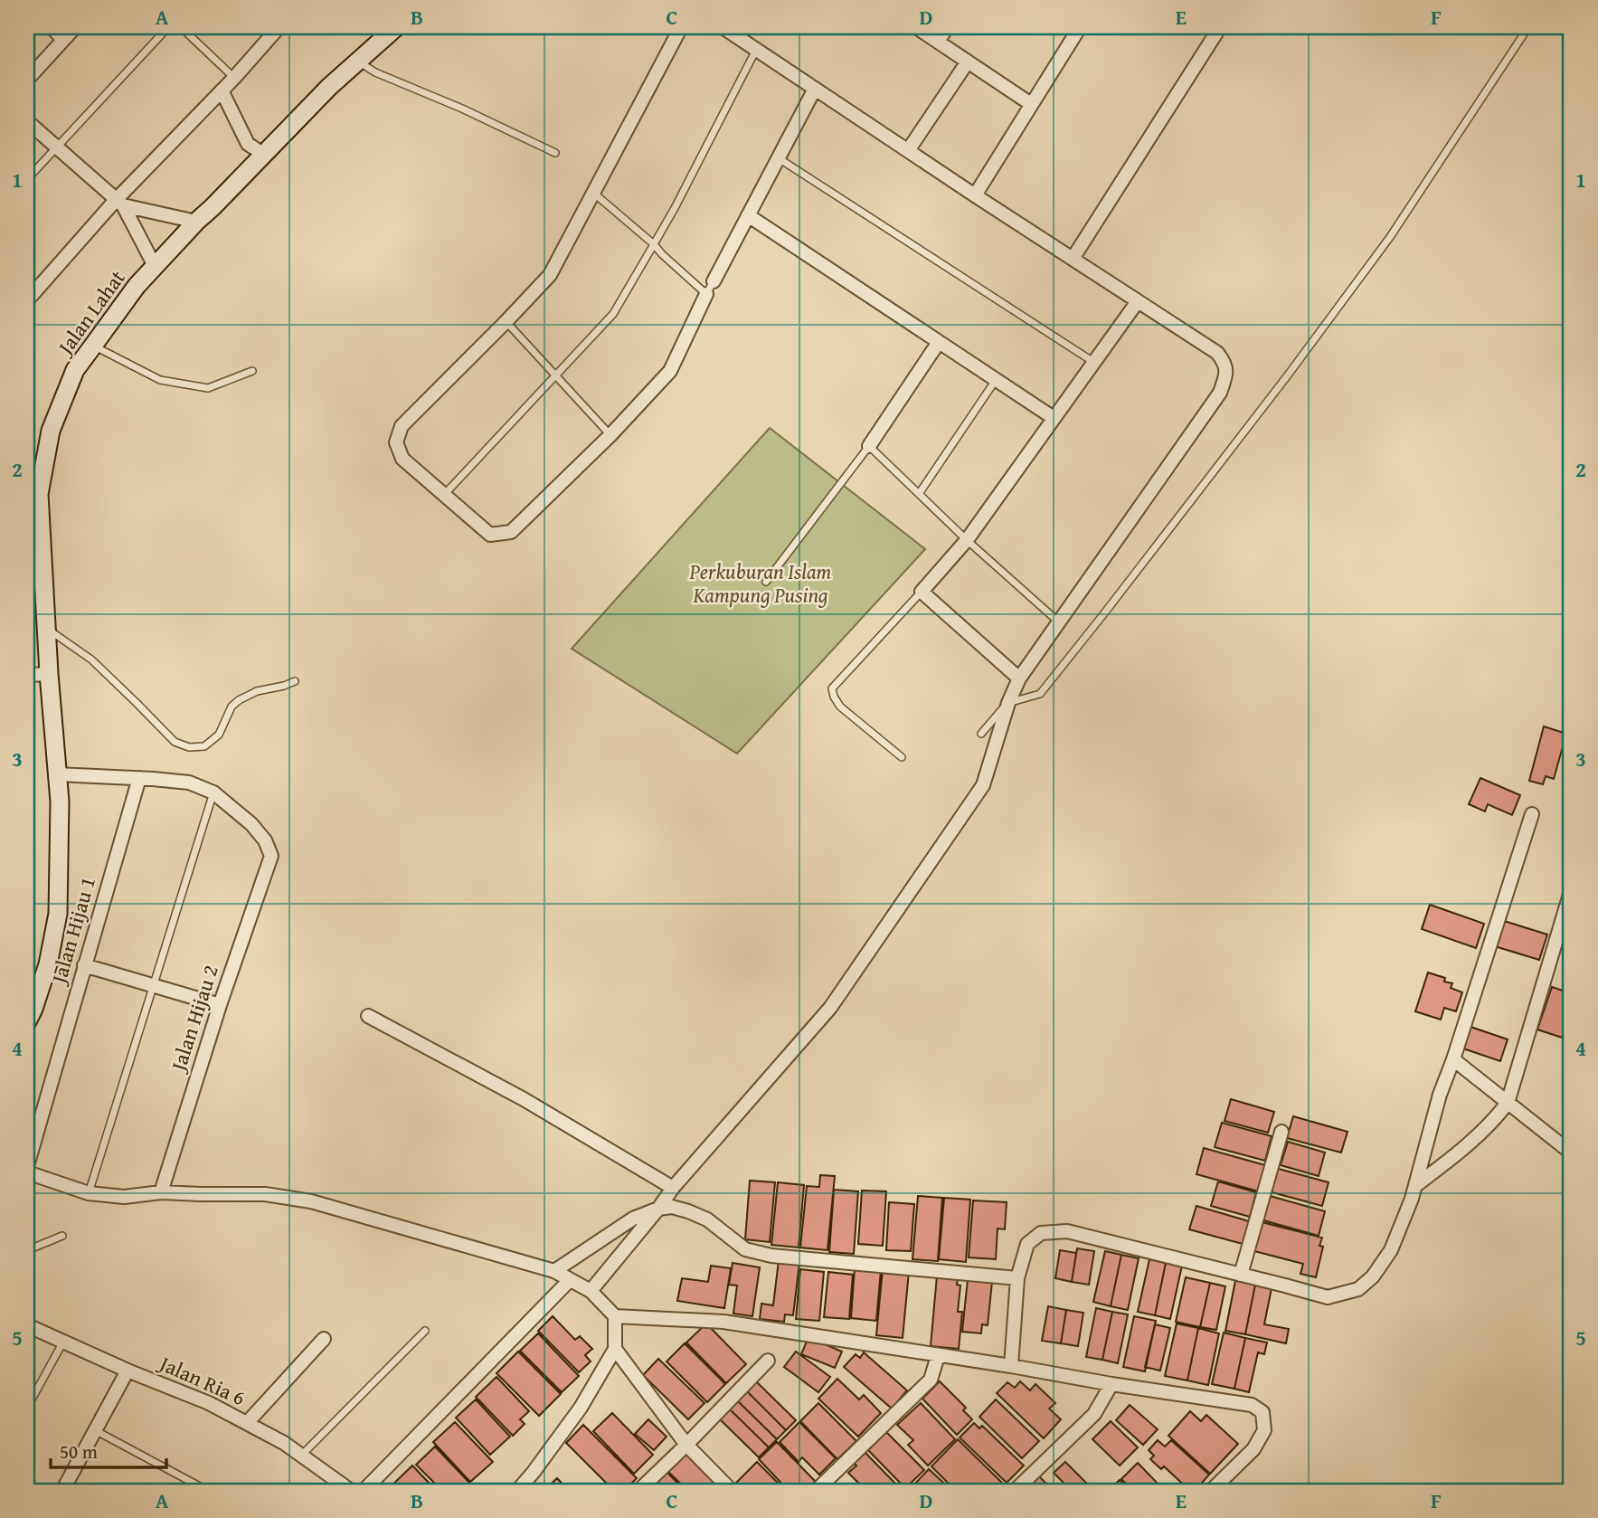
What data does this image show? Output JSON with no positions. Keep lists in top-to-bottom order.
{
  "streets": {
    "main road": ["Jalan Lahat"],
    "street": ["Jalan Hijau 1", "Jalan Hijau 2", "Jalan Ria 6"]
  },
  "parks": ["Perkuburan Islam Kampung Pusing"],
  "scale_bar": "50 m",
  "grid": {
    "columns": [
      "A",
      "B",
      "C",
      "D",
      "E",
      "F"
    ],
    "rows": [
      "1",
      "2",
      "3",
      "4",
      "5"
    ]
  }
}
